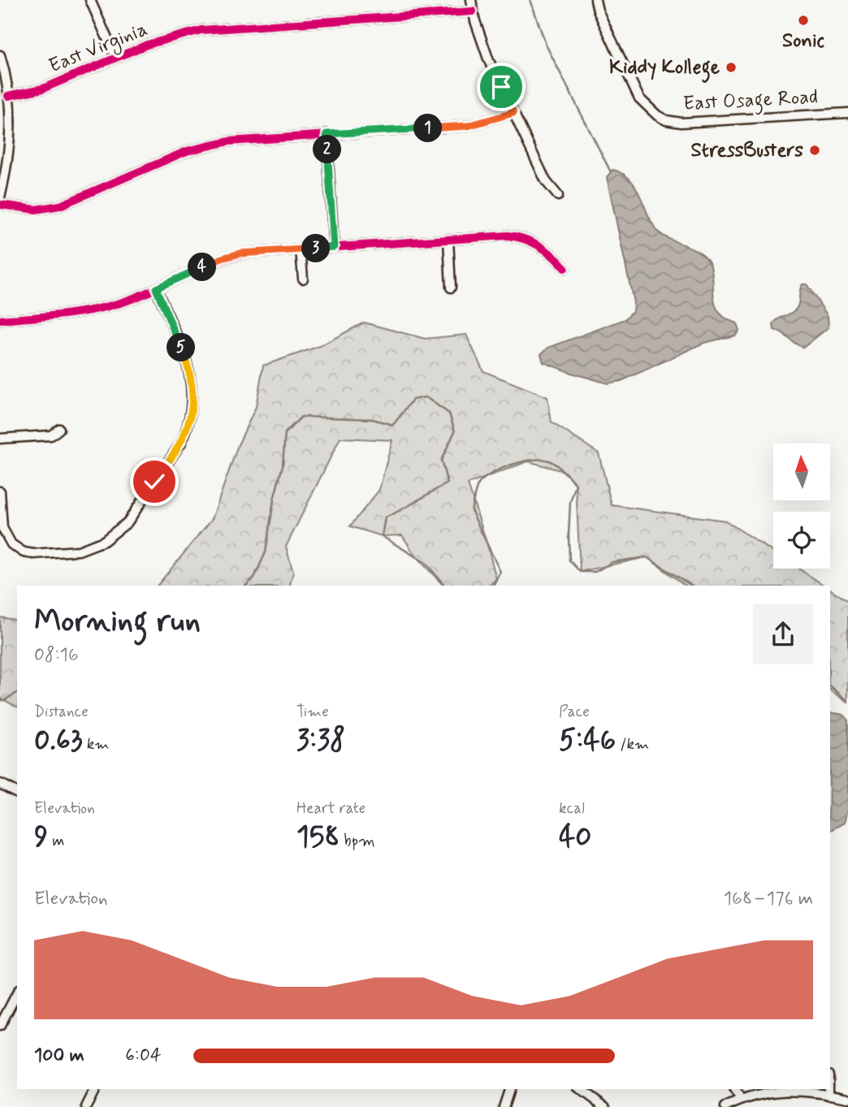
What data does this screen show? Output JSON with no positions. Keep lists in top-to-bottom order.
{
  "streets": {
    "street": ["East Virginia", "East Osage Road"]
  },
  "places": ["Sonic", "Kiddy Kollege", "StressBusters"],
  "north": "top",
  "page": {
    "pins": [
      "1",
      "2",
      "3",
      "4",
      "5"
    ],
    "heading": ["Morning run", "08:16"],
    "stats": [
      ["Distance", "0.63 km"],
      ["Time", "3:38"],
      ["Pace", "5:46 /km"],
      ["Elevation", "9 m"],
      ["Heart rate", "158 bpm"],
      ["kcal", "40"]
    ],
    "chart": ["Elevation", "168–176 m"],
    "list": [
      {
        "name": "100 m",
        "note": "6:04"
      }
    ]
  }
}
